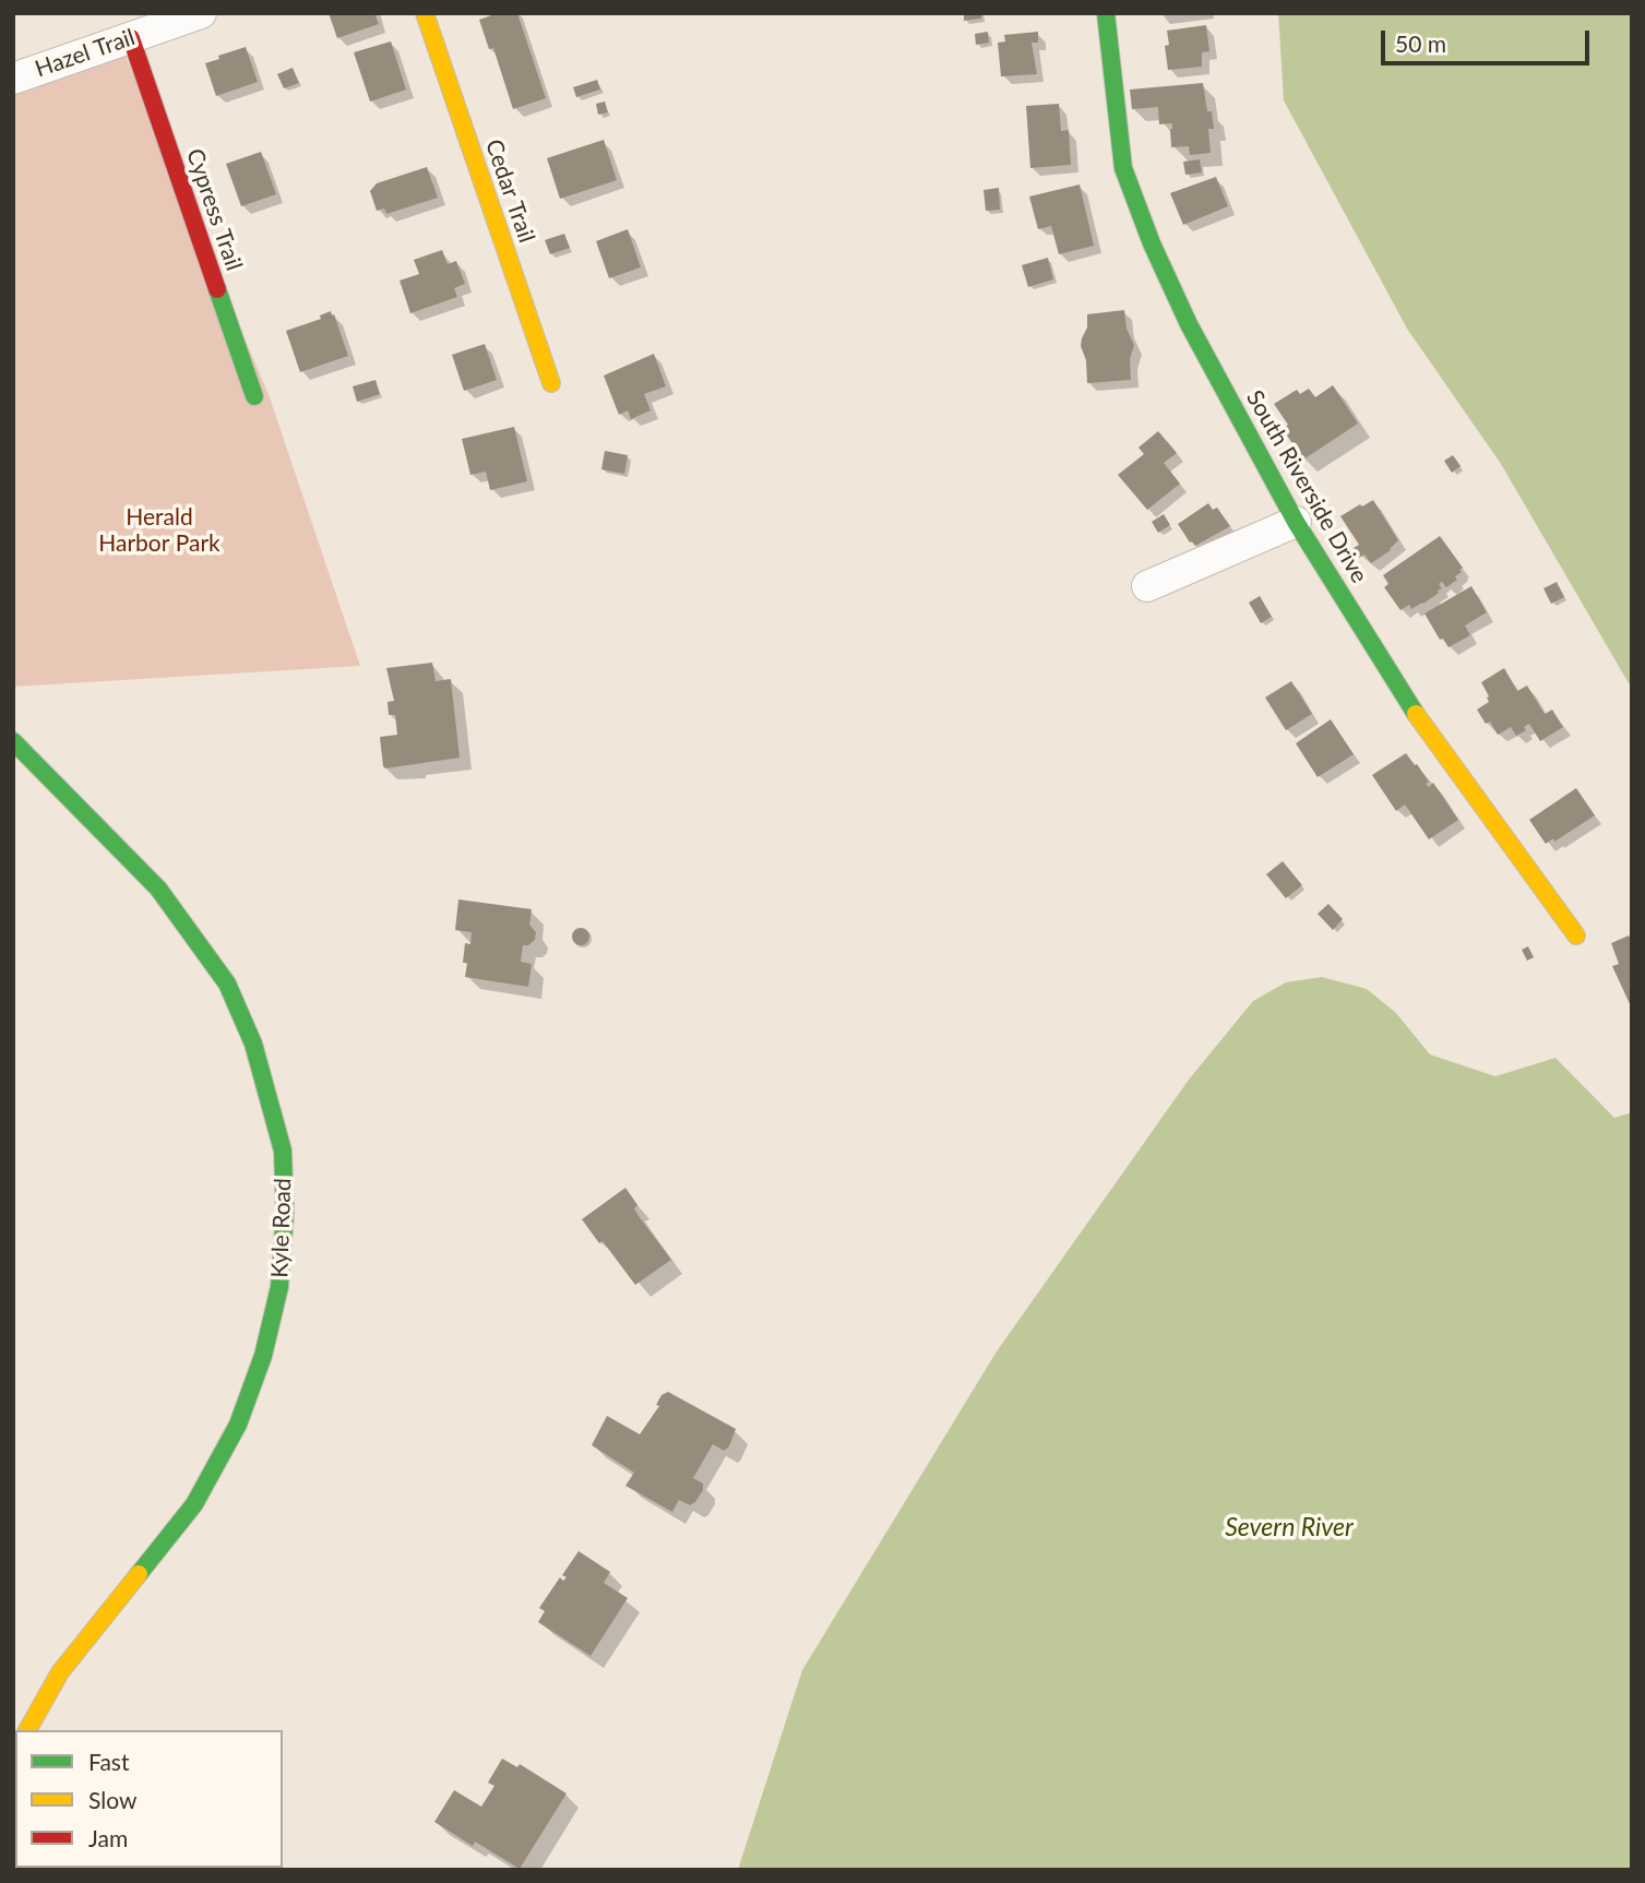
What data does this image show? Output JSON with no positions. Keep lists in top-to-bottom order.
{
  "streets": {
    "street": [
      "Hazel Trail",
      "Cedar Trail",
      "Cypress Trail",
      "South Riverside Drive",
      "Kyle Road"
    ]
  },
  "crossings": [
    ["Hazel Trail", "Cypress Trail"]
  ],
  "water": ["Severn River"],
  "parks": ["Herald Harbor Park"],
  "legend": ["Fast", "Slow", "Jam"],
  "scale_bar": "50 m"
}
